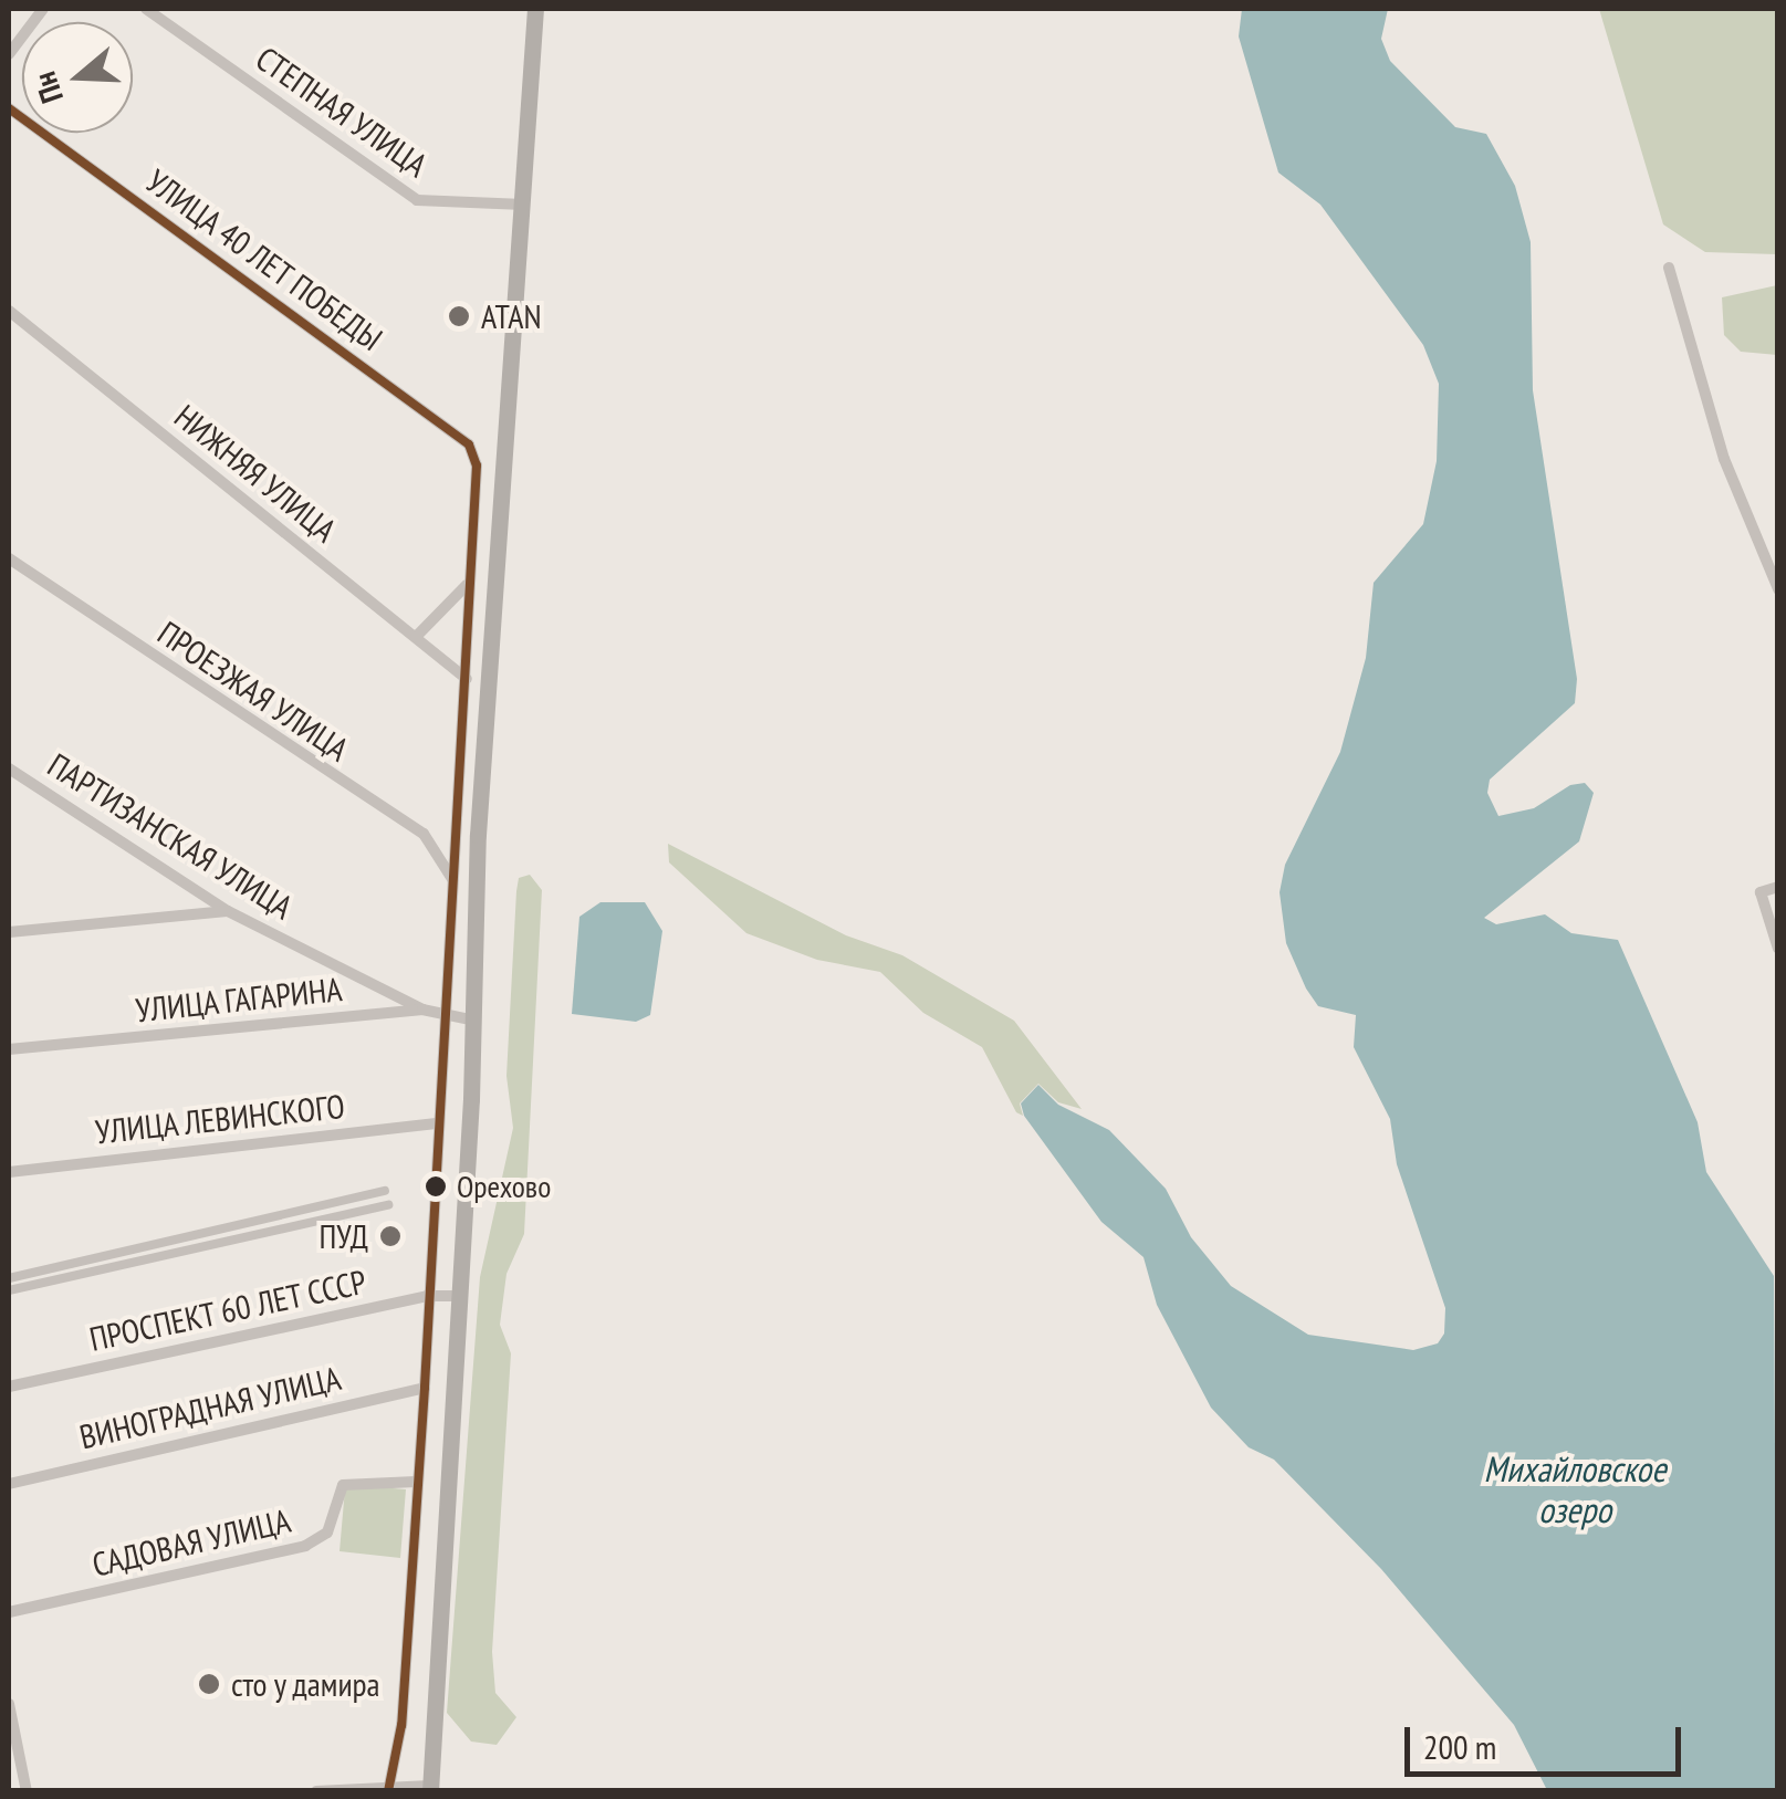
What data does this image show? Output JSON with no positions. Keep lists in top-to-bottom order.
{
  "streets": {
    "street": [
      "СТЕПНАЯ УЛИЦА",
      "УЛИЦА 40 ЛЕТ ПОБЕДЫ",
      "НИЖНЯЯ УЛИЦА",
      "ПРОЕЗЖАЯ УЛИЦА",
      "ПАРТИЗАНСКАЯ УЛИЦА",
      "УЛИЦА ГАГАРИНА",
      "УЛИЦА ЛЕВИНСКОГО",
      "ПРОСПЕКТ 60 ЛЕТ СССР",
      "ВИНОГРАДНАЯ УЛИЦА",
      "САДОВАЯ УЛИЦА"
    ]
  },
  "crossings": [
    ["ПАРТИЗАНСКАЯ УЛИЦА", "УЛИЦА ГАГАРИНА"]
  ],
  "water": ["Михайловское озеро"],
  "places": [
    "ATAN",
    "Орехово",
    "ПУД",
    "сто у дамира"
  ],
  "scale_bar": "200 m",
  "north": "left"
}
